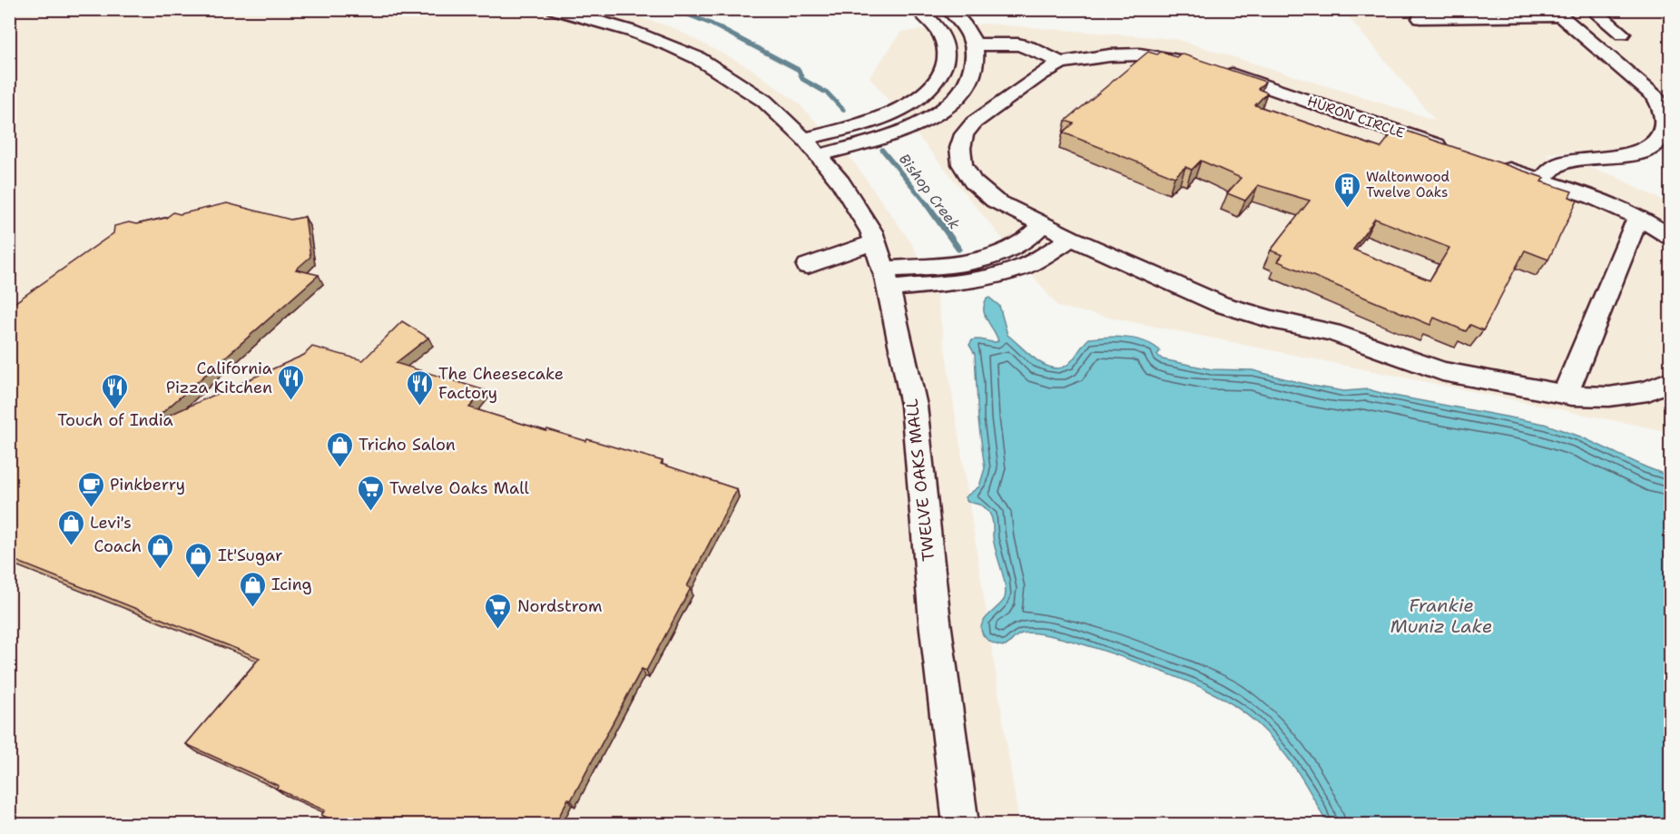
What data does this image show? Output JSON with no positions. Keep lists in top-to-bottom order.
{
  "streets": {
    "street": ["HURON CIRCLE", "TWELVE OAKS MALL"]
  },
  "water": ["Bishop Creek", "Frankie Muniz Lake"],
  "places": {
    "building": ["Waltonwood Twelve Oaks"],
    "restaurant": ["California Pizza Kitchen", "The Cheesecake Factory", "Touch of India"],
    "shop": [
      "Tricho Salon",
      "Levi's",
      "Coach",
      "It'Sugar",
      "Icing"
    ],
    "cafe": ["Pinkberry"],
    "supermarket": ["Twelve Oaks Mall", "Nordstrom"]
  }
}
